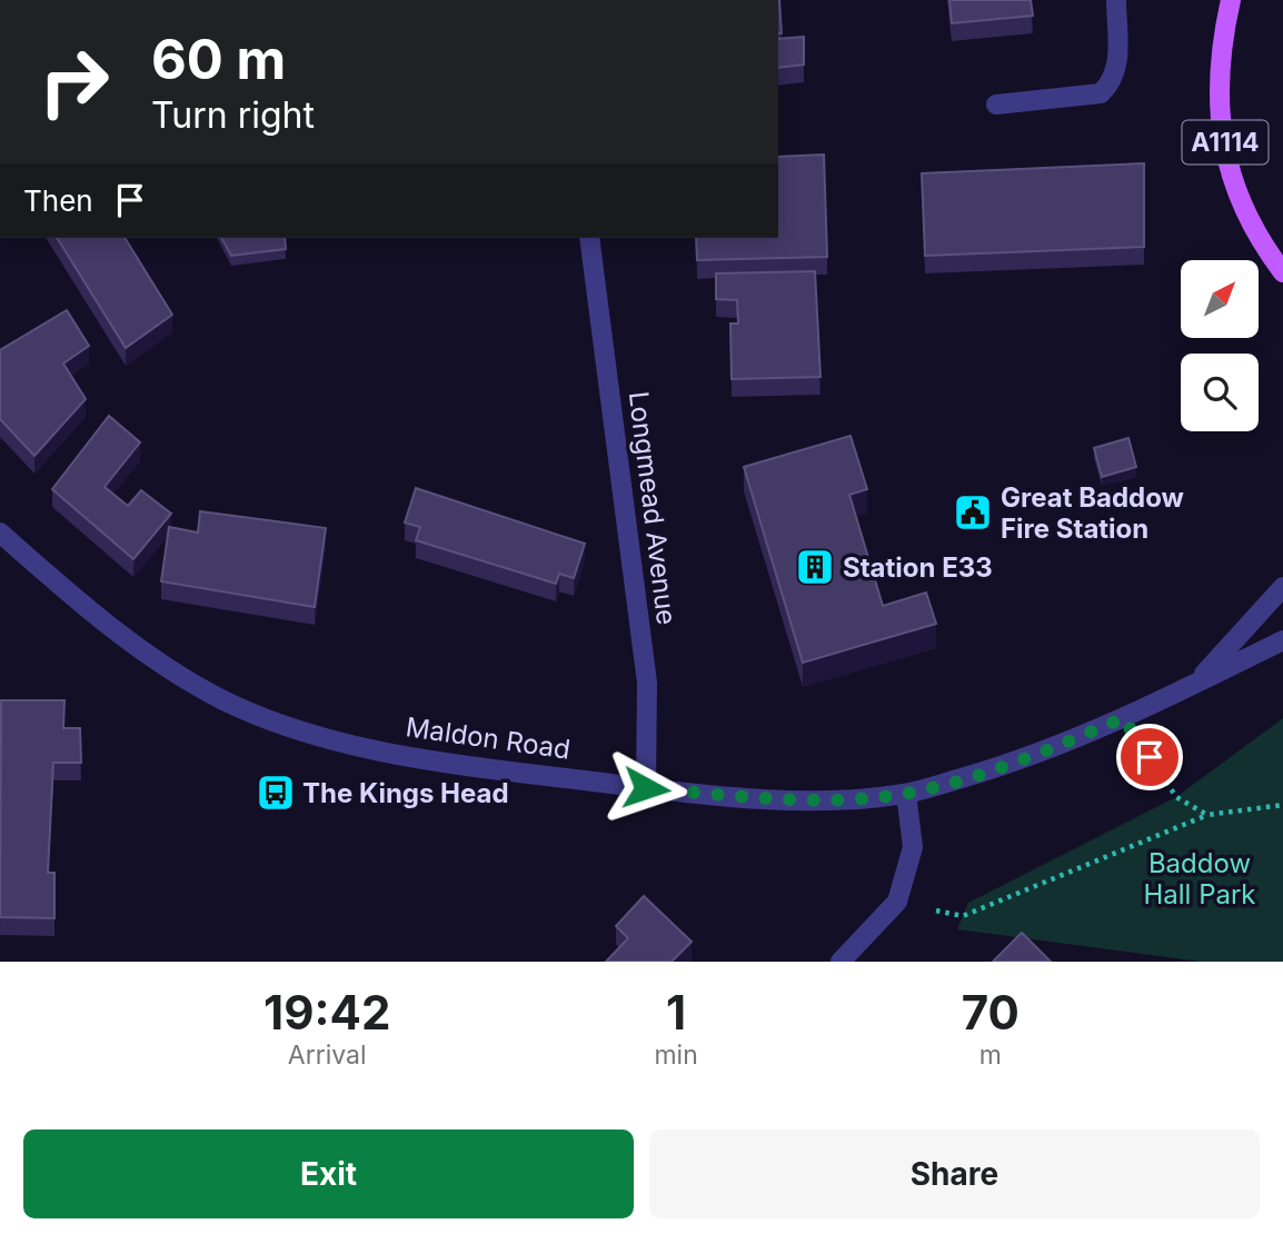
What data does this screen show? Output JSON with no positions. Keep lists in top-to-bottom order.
{
  "streets": {
    "main road": ["A1114"],
    "street": ["Longmead Avenue", "Maldon Road"]
  },
  "crossings": [
    ["Longmead Avenue", "Maldon Road"]
  ],
  "parks": ["Baddow Hall Park"],
  "places": {
    "public building": ["Great Baddow Fire Station"],
    "building": ["Station E33"],
    "bus stop": ["The Kings Head"]
  },
  "north": "top right",
  "page": {
    "turn": ["60 m", "Turn right"],
    "then": "Then",
    "eta": [
      "19:42",
      "Arrival",
      "1",
      "min",
      "70",
      "m"
    ],
    "buttons": ["Exit", "Share"]
  }
}
